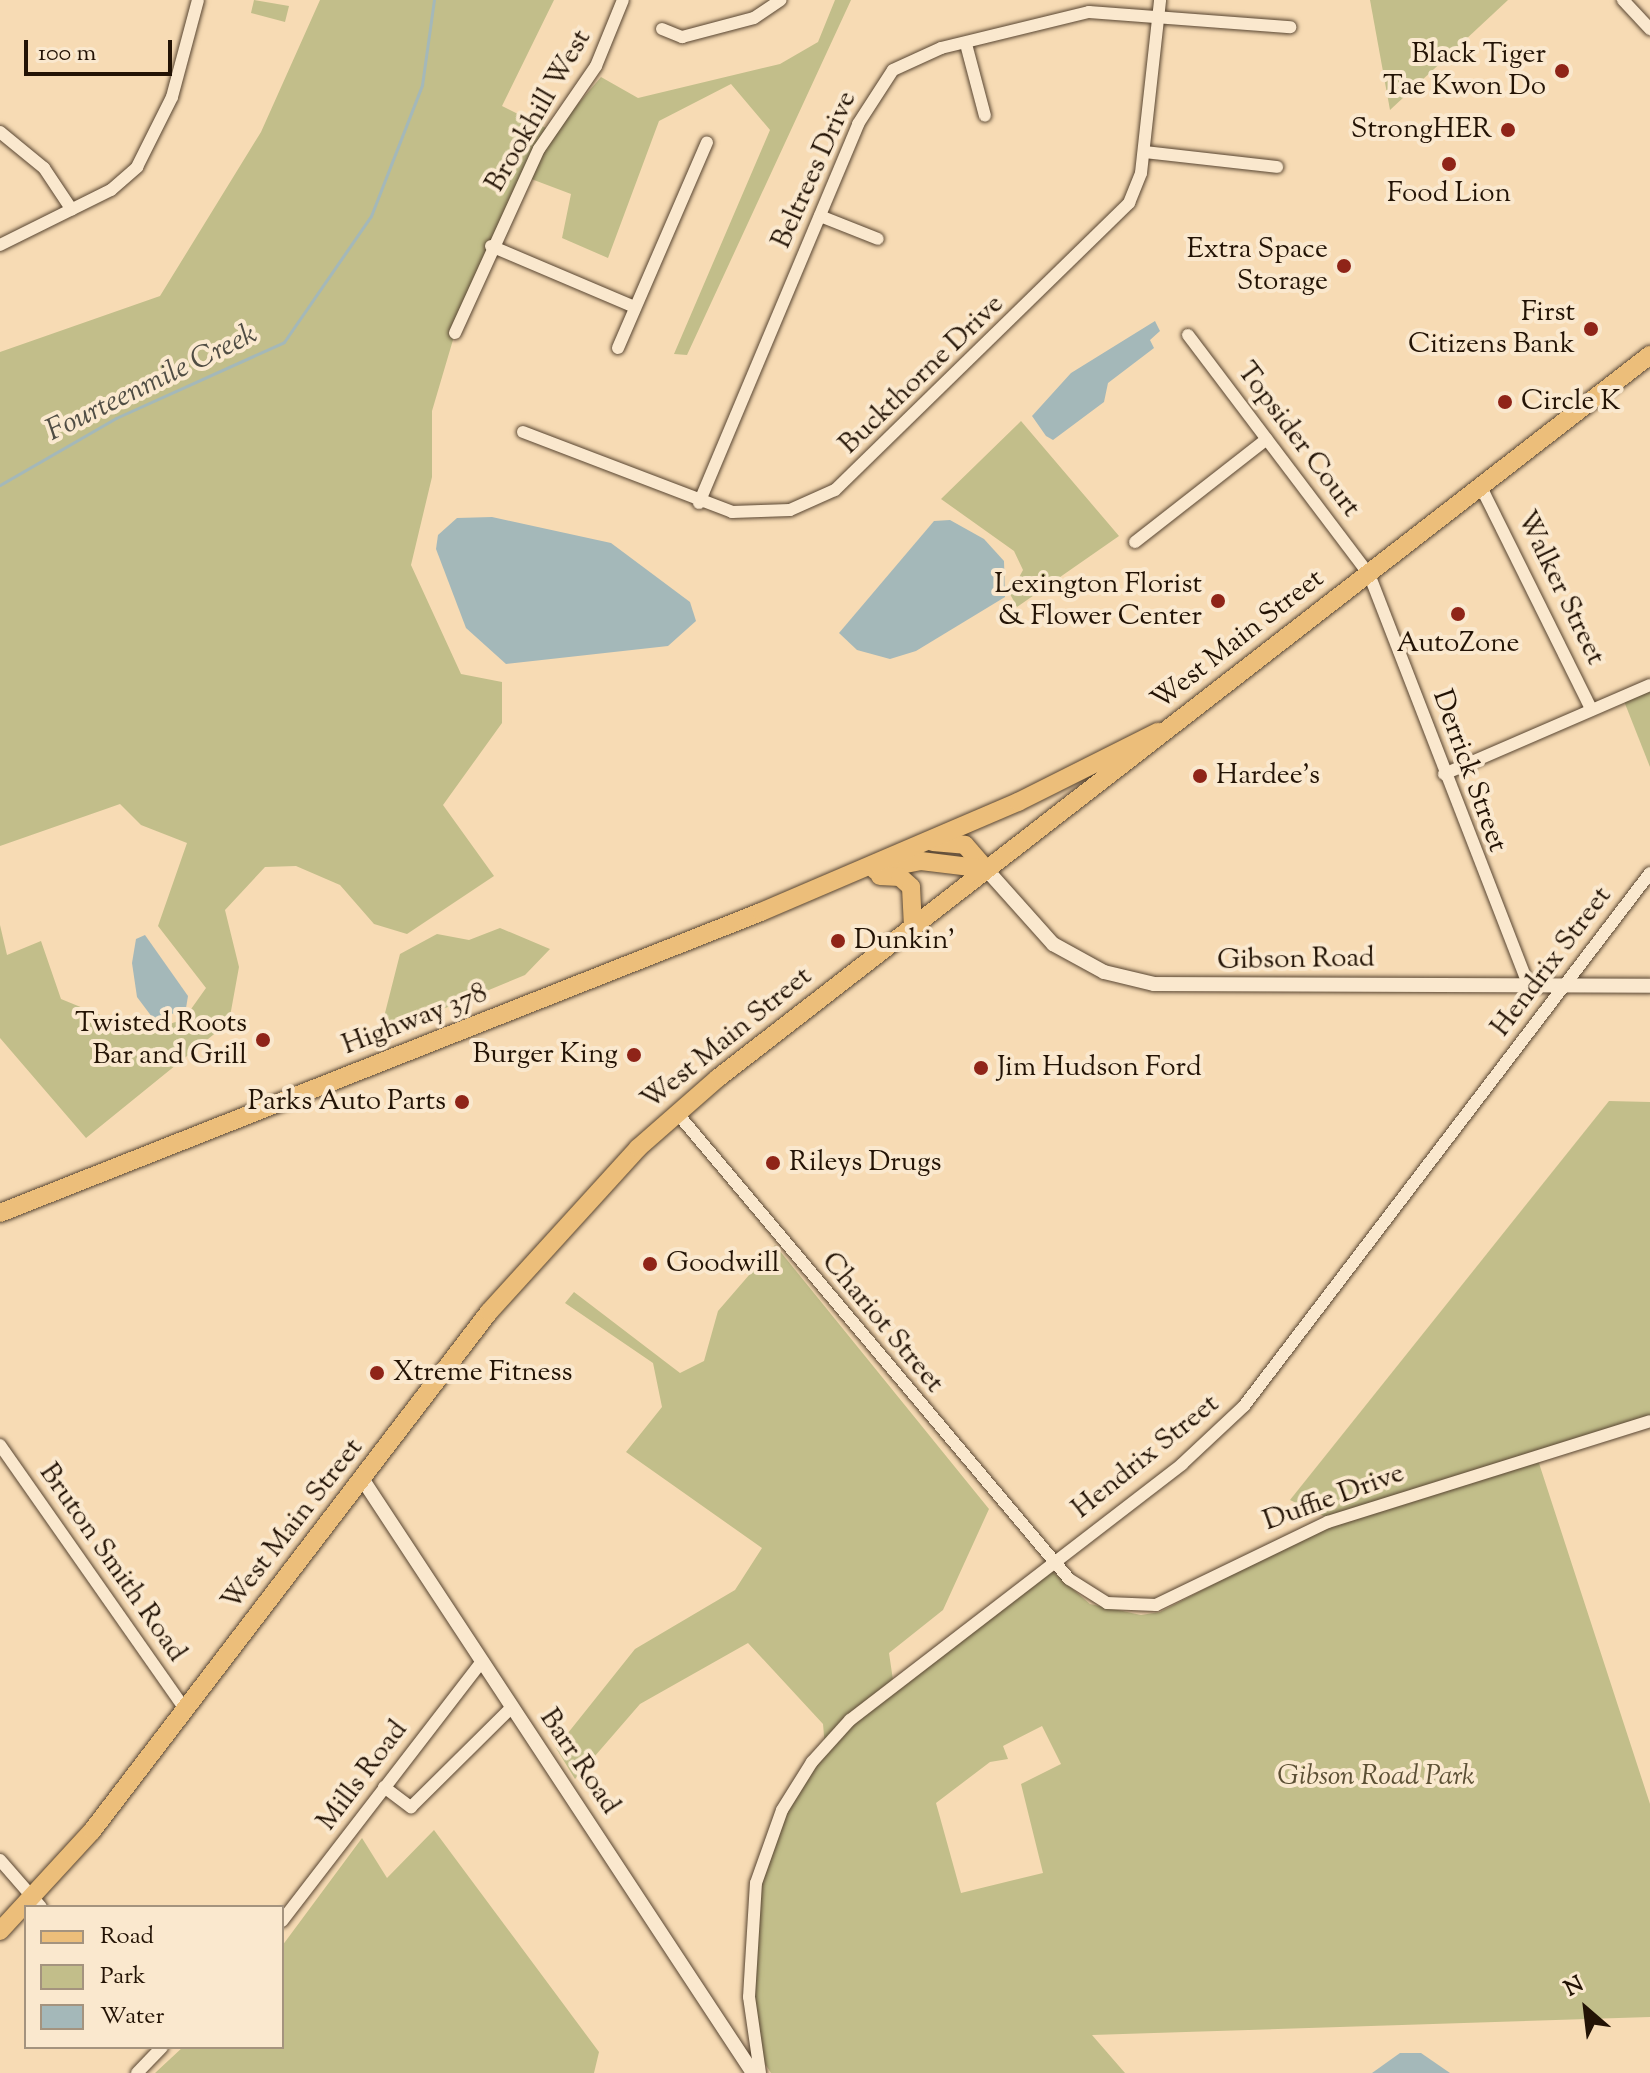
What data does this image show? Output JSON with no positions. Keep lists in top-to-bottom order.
{
  "streets": {
    "main road": ["West Main Street", "Highway 378"],
    "street": [
      "Brookhill West",
      "Beltrees Drive",
      "Buckthorne Drive",
      "Topsider Court",
      "Walker Street",
      "Derrick Street",
      "Gibson Road",
      "Hendrix Street",
      "Chariot Street",
      "Duffie Drive",
      "Bruton Smith Road",
      "Barr Road",
      "Mills Road"
    ]
  },
  "crossings": [
    ["Beltrees Drive", "Buckthorne Drive"],
    ["Topsider Court", "West Main Street"],
    ["Topsider Court", "Derrick Street"],
    ["Walker Street", "West Main Street"],
    ["West Main Street", "Derrick Street"],
    ["West Main Street", "Gibson Road"],
    ["West Main Street", "Chariot Street"],
    ["West Main Street", "Bruton Smith Road"],
    ["West Main Street", "Barr Road"],
    ["Derrick Street", "Gibson Road"],
    ["Gibson Road", "Hendrix Street"],
    ["Hendrix Street", "Chariot Street"],
    ["Hendrix Street", "Duffie Drive"],
    ["Chariot Street", "Duffie Drive"],
    ["Barr Road", "Mills Road"]
  ],
  "water": ["Fourteenmile Creek"],
  "parks": ["Gibson Road Park"],
  "places": [
    "Black Tiger Tae Kwon Do",
    "StrongHER",
    "Food Lion",
    "Extra Space Storage",
    "First Citizens Bank",
    "Circle K",
    "Lexington Florist & Flower Center",
    "AutoZone",
    "Hardee's",
    "Dunkin'",
    "Twisted Roots Bar and Grill",
    "Burger King",
    "Jim Hudson Ford",
    "Parks Auto Parts",
    "Rileys Drugs",
    "Goodwill",
    "Xtreme Fitness"
  ],
  "legend": ["Road", "Park", "Water"],
  "scale_bar": "100 m",
  "north": "top left"
}
